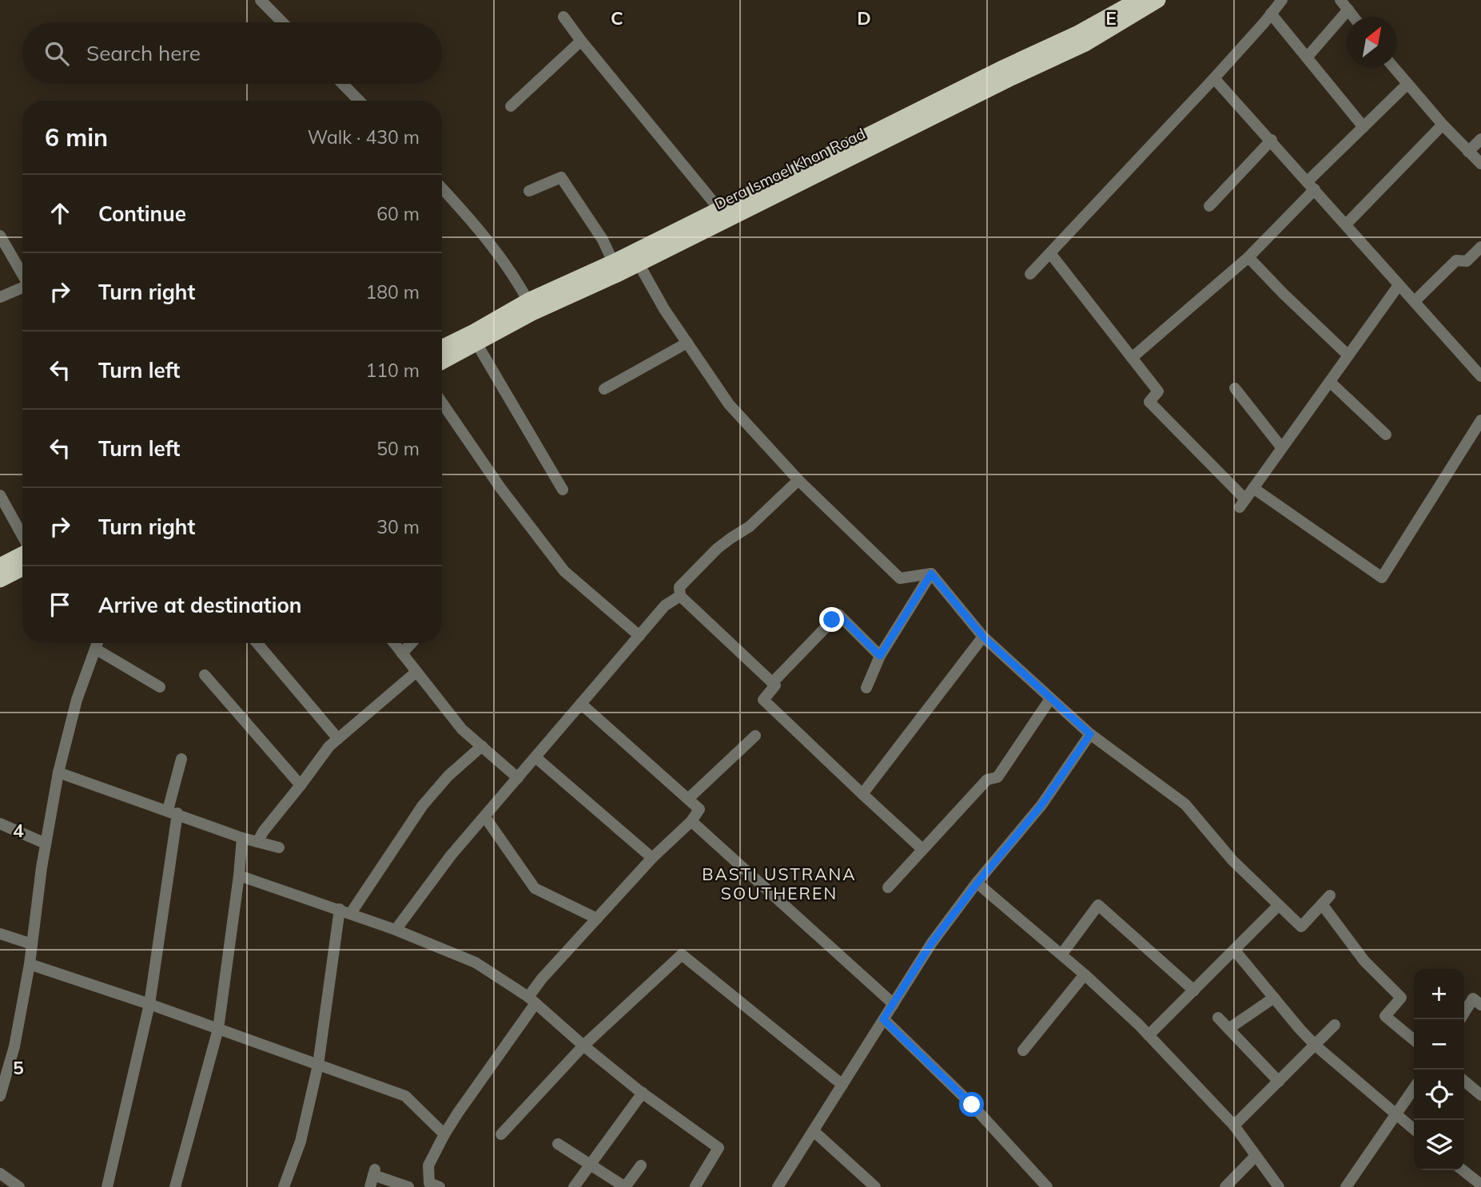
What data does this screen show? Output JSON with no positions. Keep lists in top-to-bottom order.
{
  "streets": {
    "highway": ["Dera Ismael Khan Road"]
  },
  "districts": ["BASTI USTRANA SOUTHEREN"],
  "north": "top right",
  "page": {
    "search": "Search here",
    "heading": ["6 min", "Walk · 430 m"],
    "list": [
      ["Continue", "60 m"],
      ["Turn right", "180 m"],
      ["Turn left", "110 m"],
      ["Turn left", "50 m"],
      ["Turn right", "30 m"],
      "Arrive at destination"
    ],
    "map_buttons": ["+", "−"]
  },
  "grid": {
    "columns": ["C", "D", "E"],
    "rows": ["4", "5"]
  }
}
